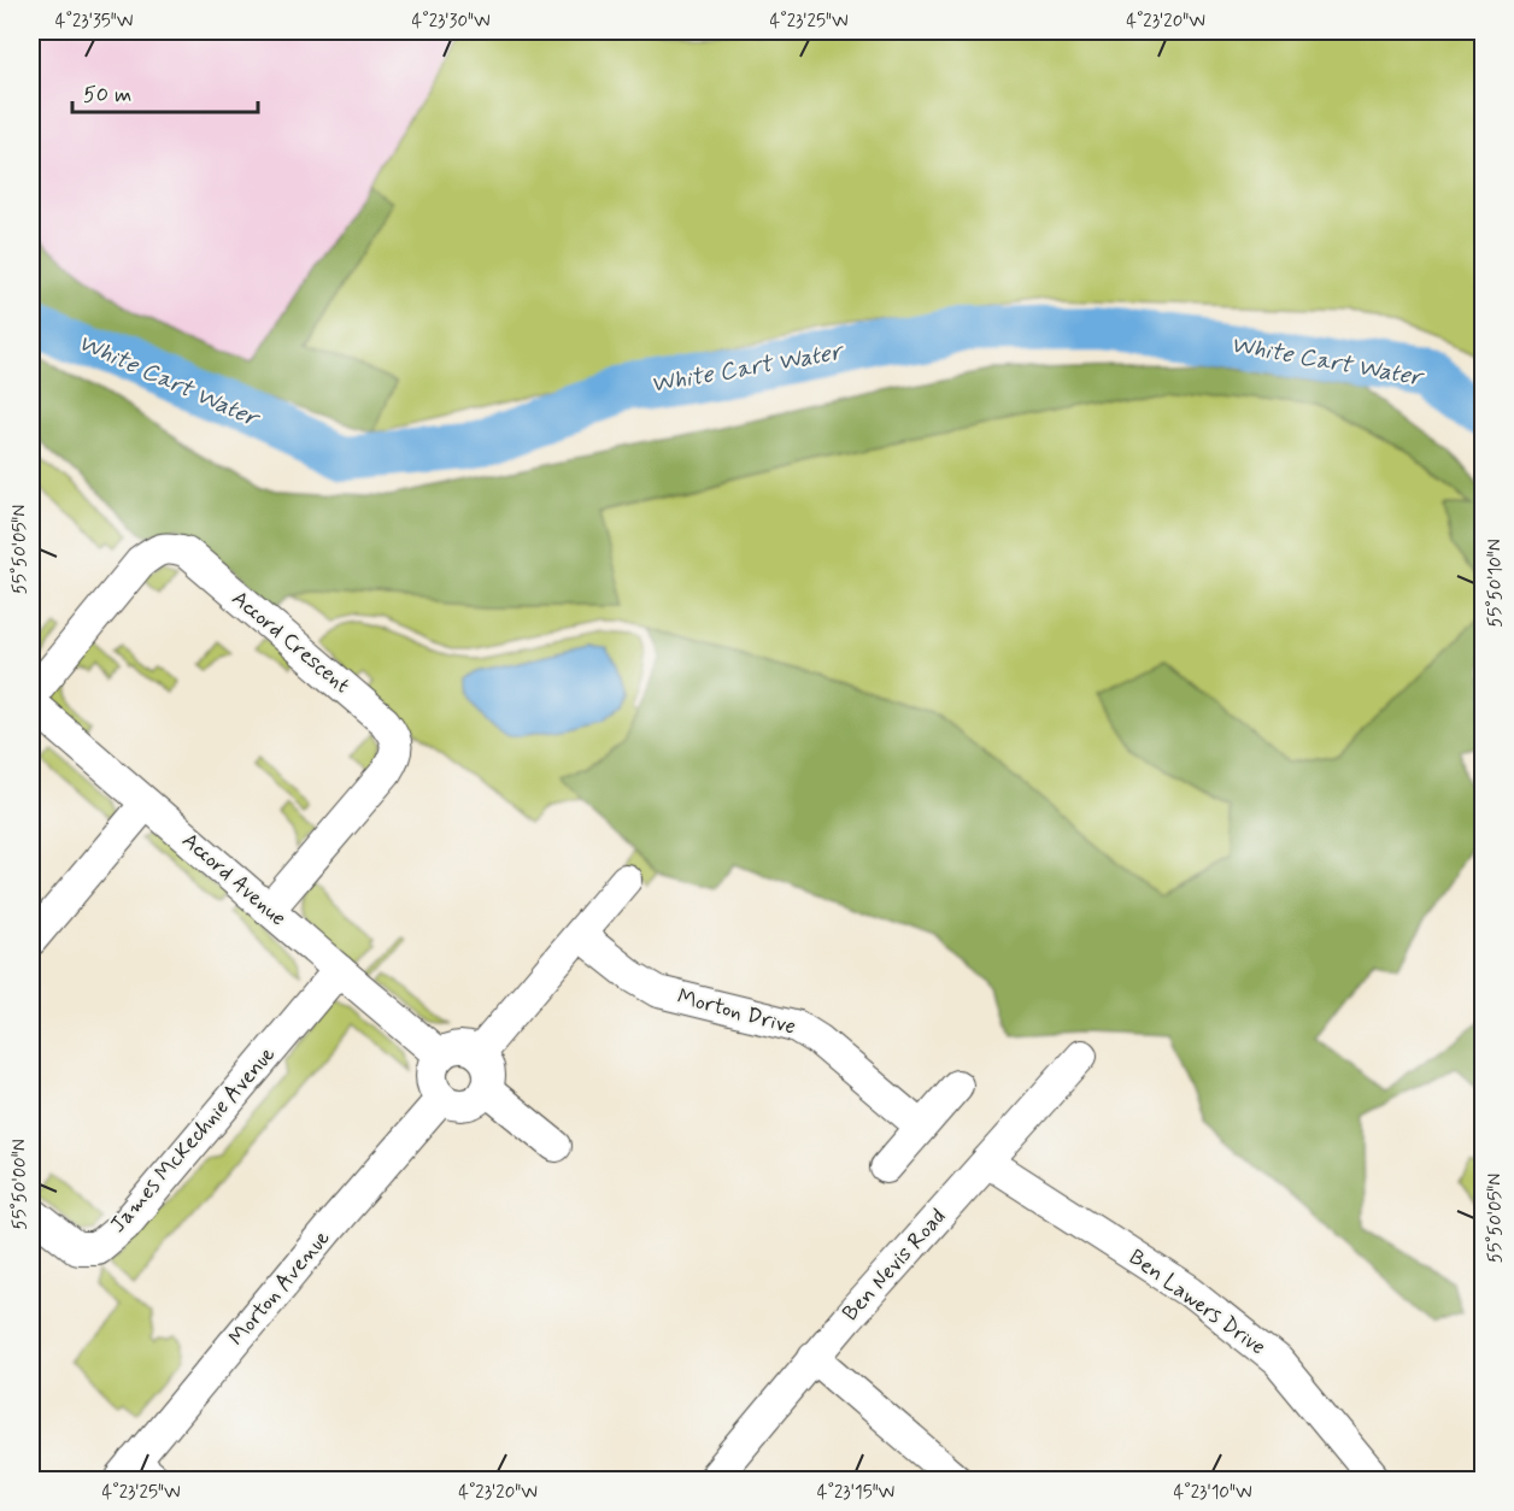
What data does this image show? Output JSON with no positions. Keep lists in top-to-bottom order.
{
  "streets": {
    "street": [
      "Accord Crescent",
      "Accord Avenue",
      "Morton Drive",
      "James McKechnie Avenue",
      "Ben Nevis Road",
      "Morton Avenue",
      "Ben Lawers Drive"
    ]
  },
  "crossings": [
    ["Accord Crescent", "Accord Avenue"],
    ["Accord Avenue", "James McKechnie Avenue"],
    ["Accord Avenue", "Morton Avenue"],
    ["Ben Nevis Road", "Ben Lawers Drive"]
  ],
  "water": ["White Cart Water"],
  "scale_bar": "50 m",
  "coordinates": [
    "4°23'35\"W",
    "4°23'30\"W",
    "4°23'25\"W",
    "4°23'20\"W",
    "55°50'05\"N",
    "55°50'10\"N",
    "55°50'00\"N",
    "4°23'15\"W",
    "4°23'10\"W"
  ]
}
